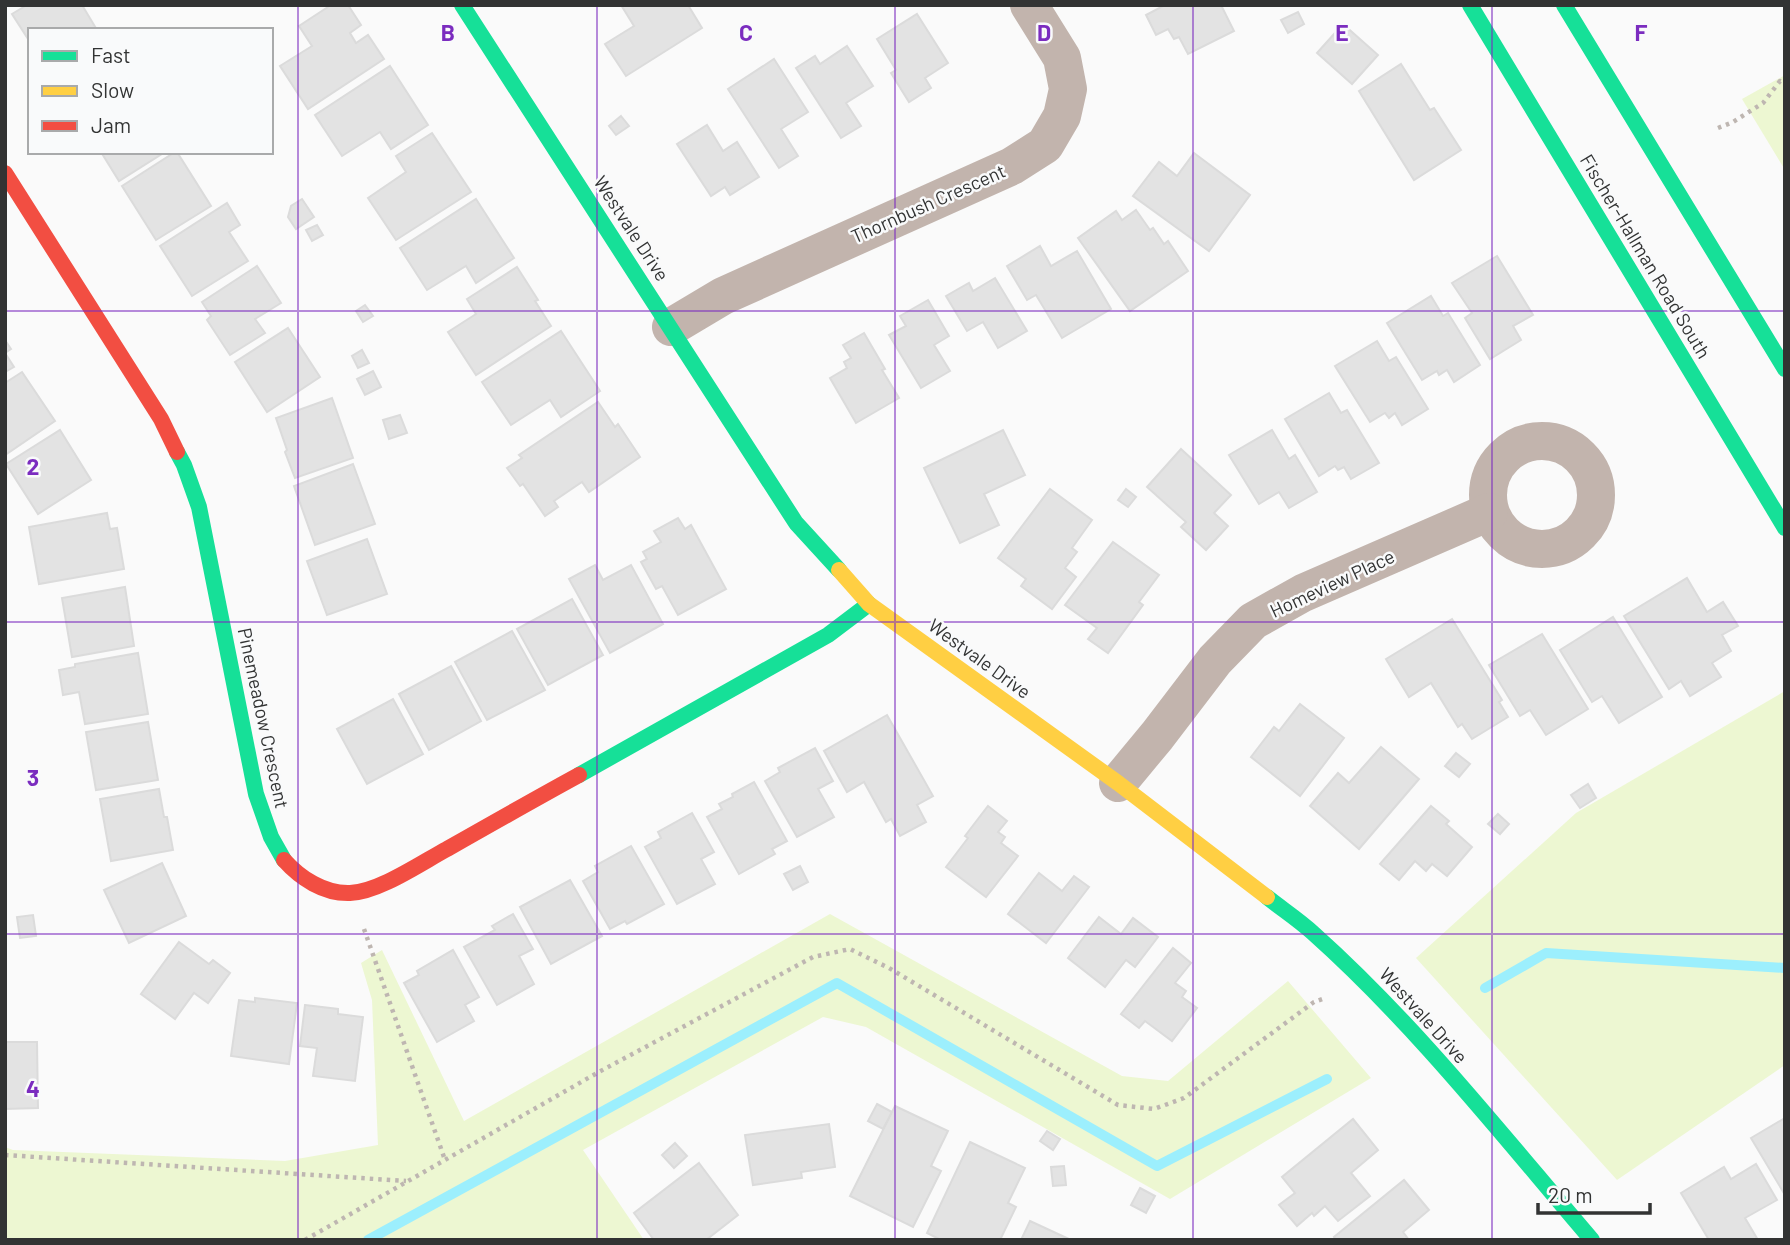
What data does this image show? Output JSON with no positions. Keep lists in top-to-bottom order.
{
  "streets": {
    "street": [
      "Thornbush Crescent",
      "Westvale Drive",
      "Fischer-Hallman Road South",
      "Homeview Place",
      "Pinemeadow Crescent"
    ]
  },
  "crossings": [
    ["Thornbush Crescent", "Westvale Drive"],
    ["Westvale Drive", "Homeview Place"]
  ],
  "legend": ["Fast", "Slow", "Jam"],
  "scale_bar": "20 m",
  "grid": {
    "columns": [
      "B",
      "C",
      "D",
      "E",
      "F"
    ],
    "rows": ["2", "3", "4"]
  }
}
